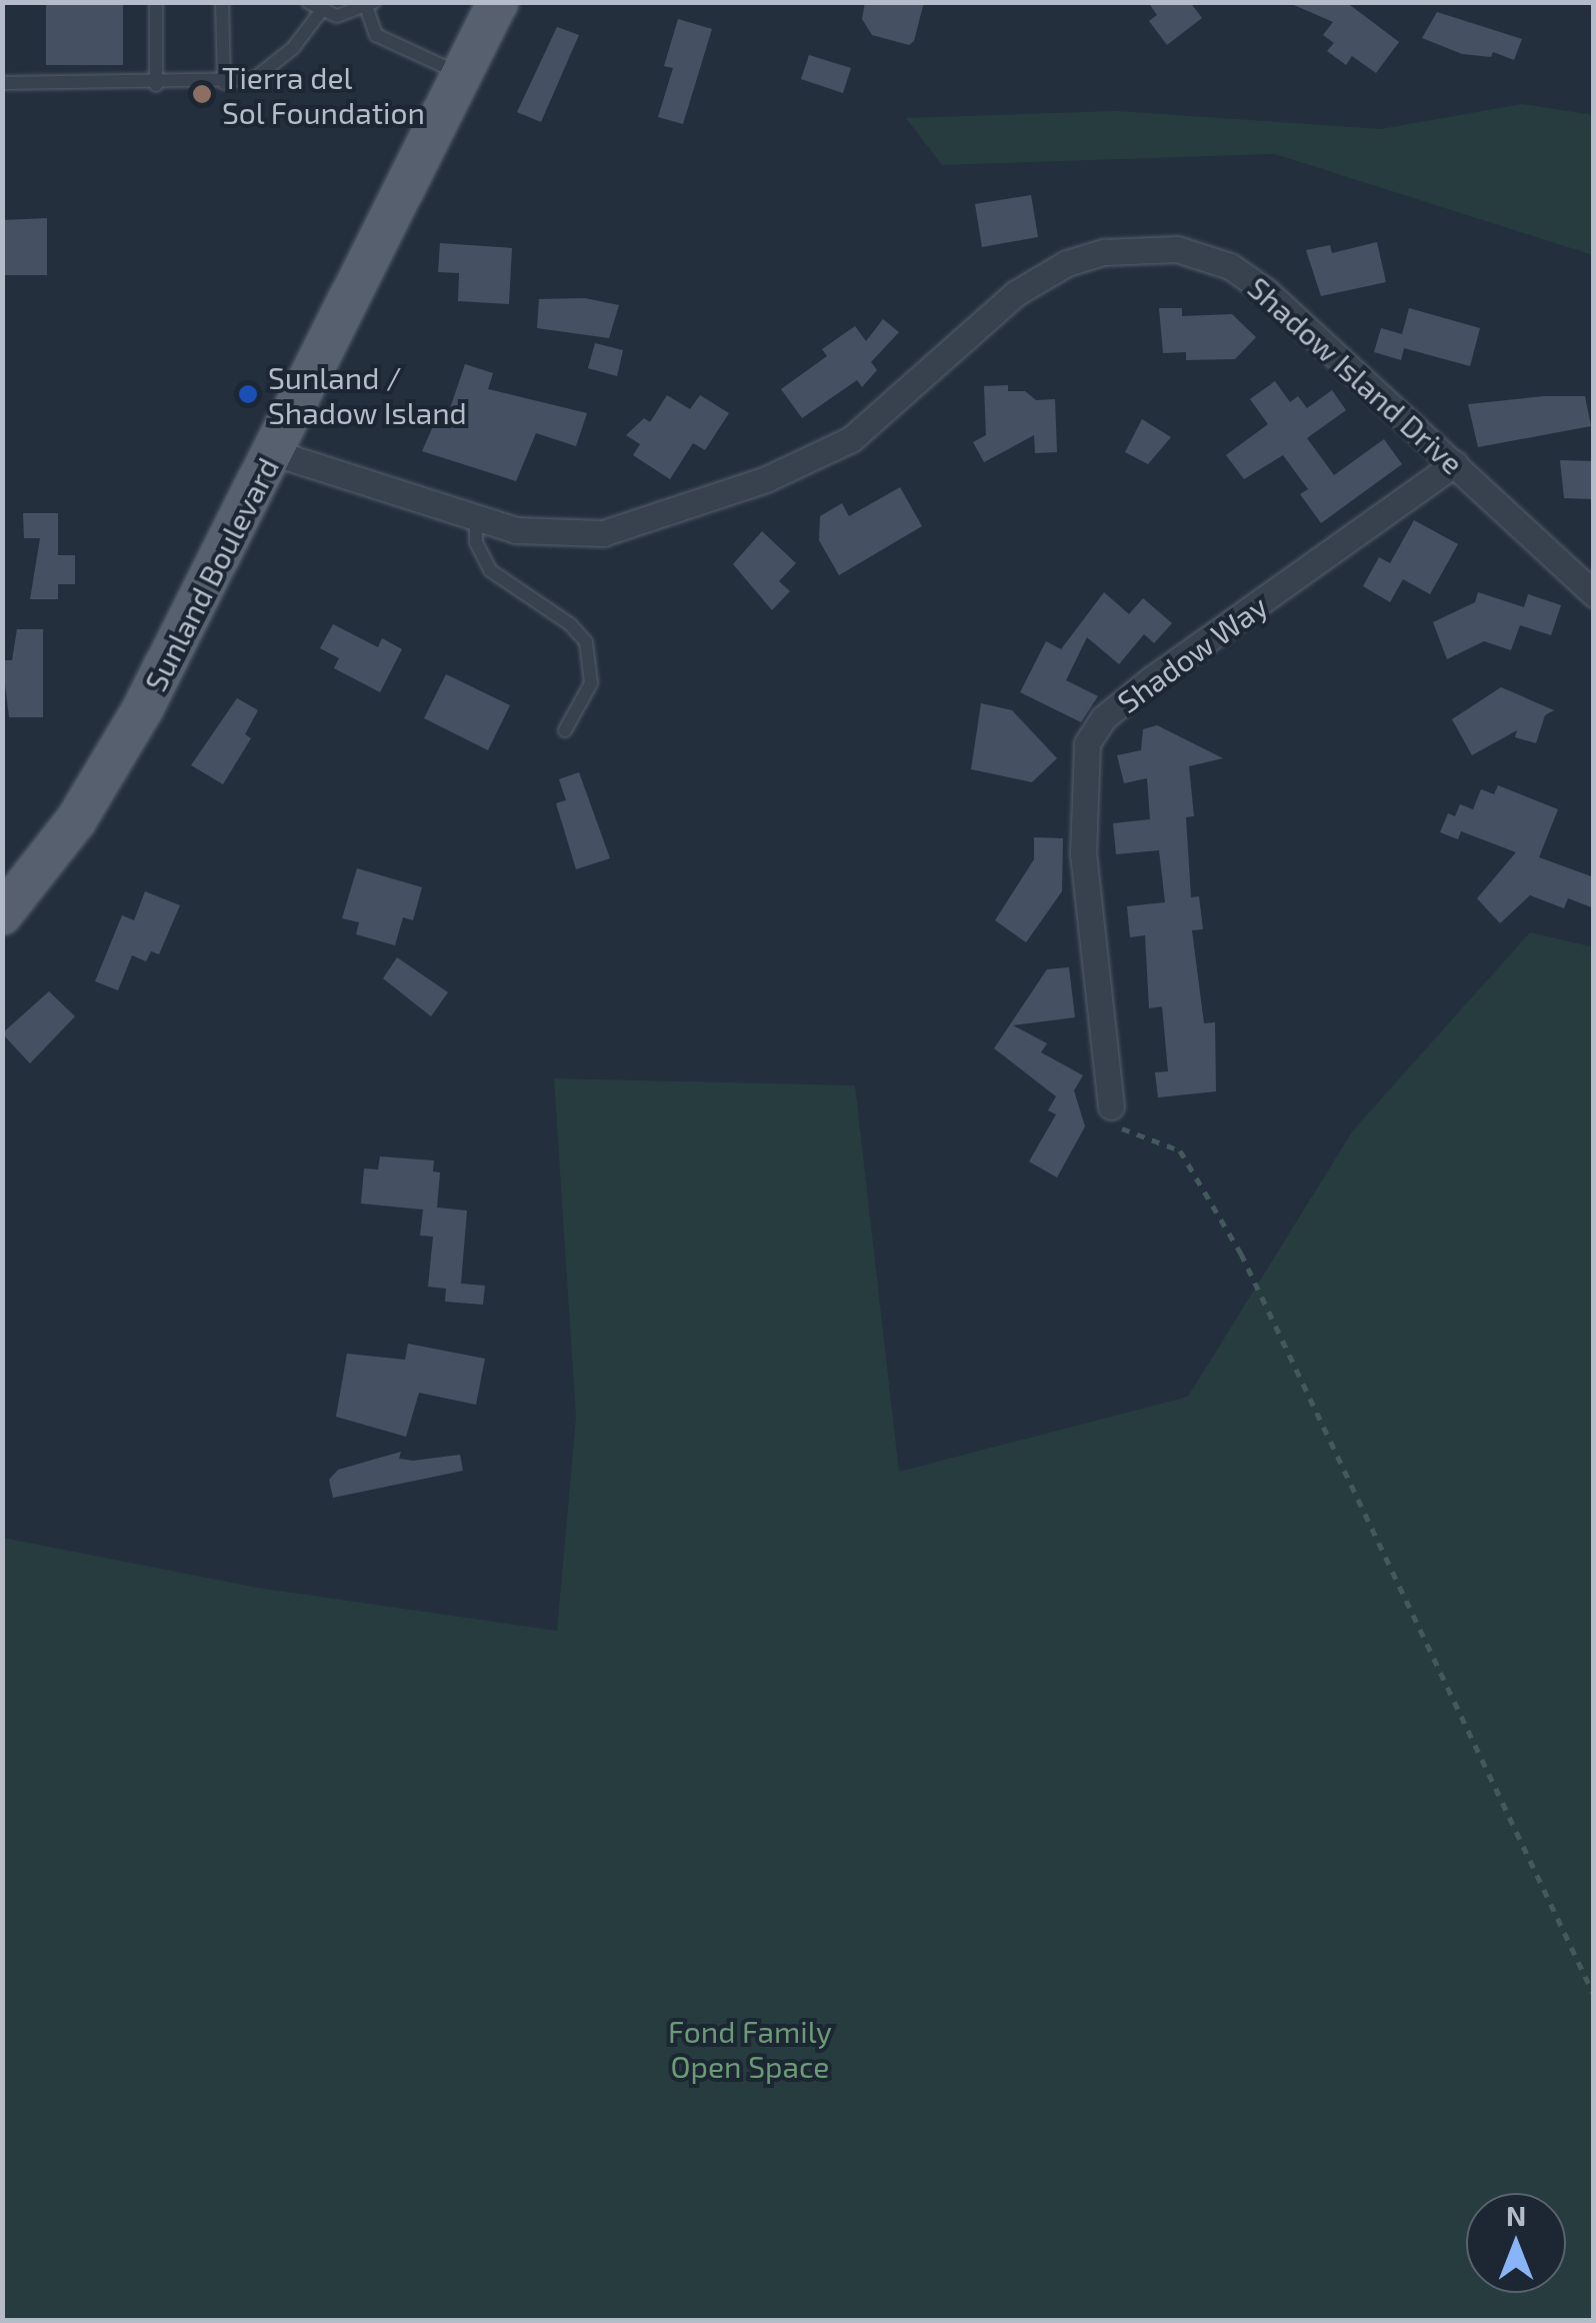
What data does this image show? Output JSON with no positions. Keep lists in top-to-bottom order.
{
  "streets": {
    "main road": ["Sunland Boulevard"],
    "street": ["Shadow Island Drive", "Shadow Way"]
  },
  "crossings": [
    ["Shadow Island Drive", "Sunland Boulevard"],
    ["Shadow Island Drive", "Shadow Way"]
  ],
  "parks": ["Fond Family Open Space"],
  "places": ["Tierra del Sol Foundation", "Sunland / Shadow Island"],
  "north": "top"
}
